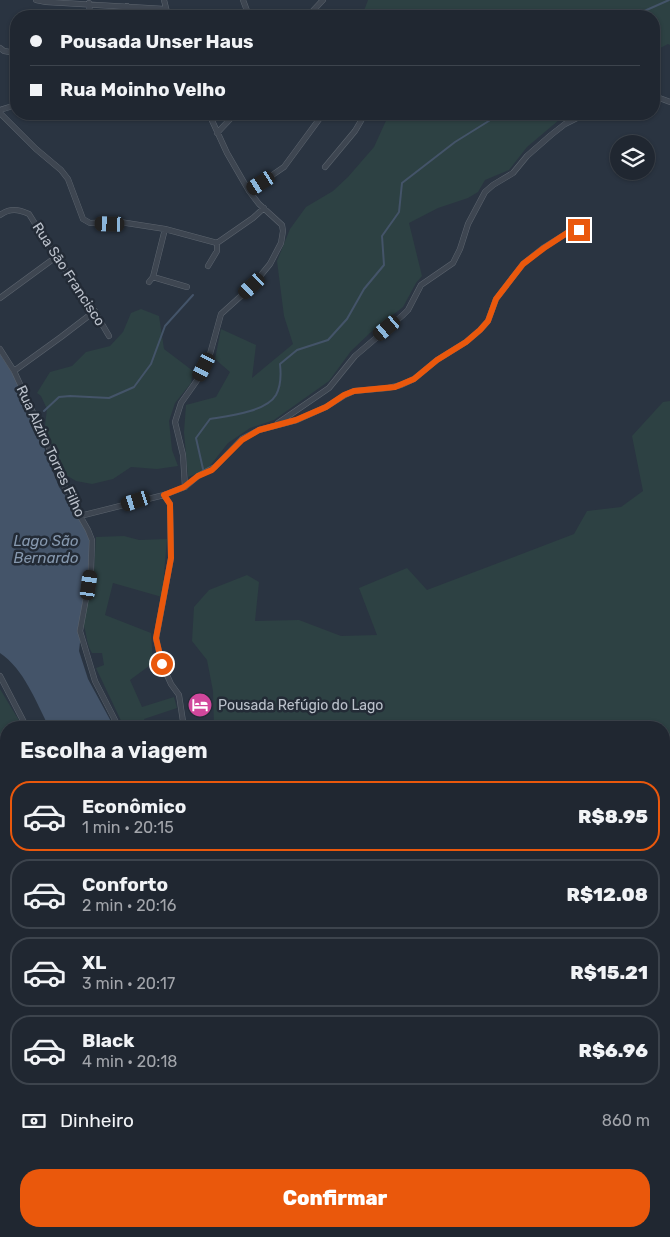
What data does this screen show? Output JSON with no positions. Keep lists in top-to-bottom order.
{
  "streets": {
    "street": ["Rua São Francisco", "Rua Alziro Torres Filho"]
  },
  "water": ["Lago São Bernardo"],
  "places": {
    "hotel": ["Pousada Refúgio do Lago"]
  },
  "page": {
    "banner": ["Pousada Unser Haus", "Rua Moinho Velho"],
    "heading": "Escolha a viagem",
    "list": [
      {
        "name": "Econômico",
        "note": "1 min · 20:15",
        "value": "R$8.95"
      },
      {
        "name": "Conforto",
        "note": "2 min · 20:16",
        "value": "R$12.08"
      },
      {
        "name": "XL",
        "note": "3 min · 20:17",
        "value": "R$15.21"
      },
      {
        "name": "Black",
        "note": "4 min · 20:18",
        "value": "R$6.96"
      }
    ],
    "pay": ["Dinheiro", "860 m"],
    "buttons": "Confirmar"
  }
}
